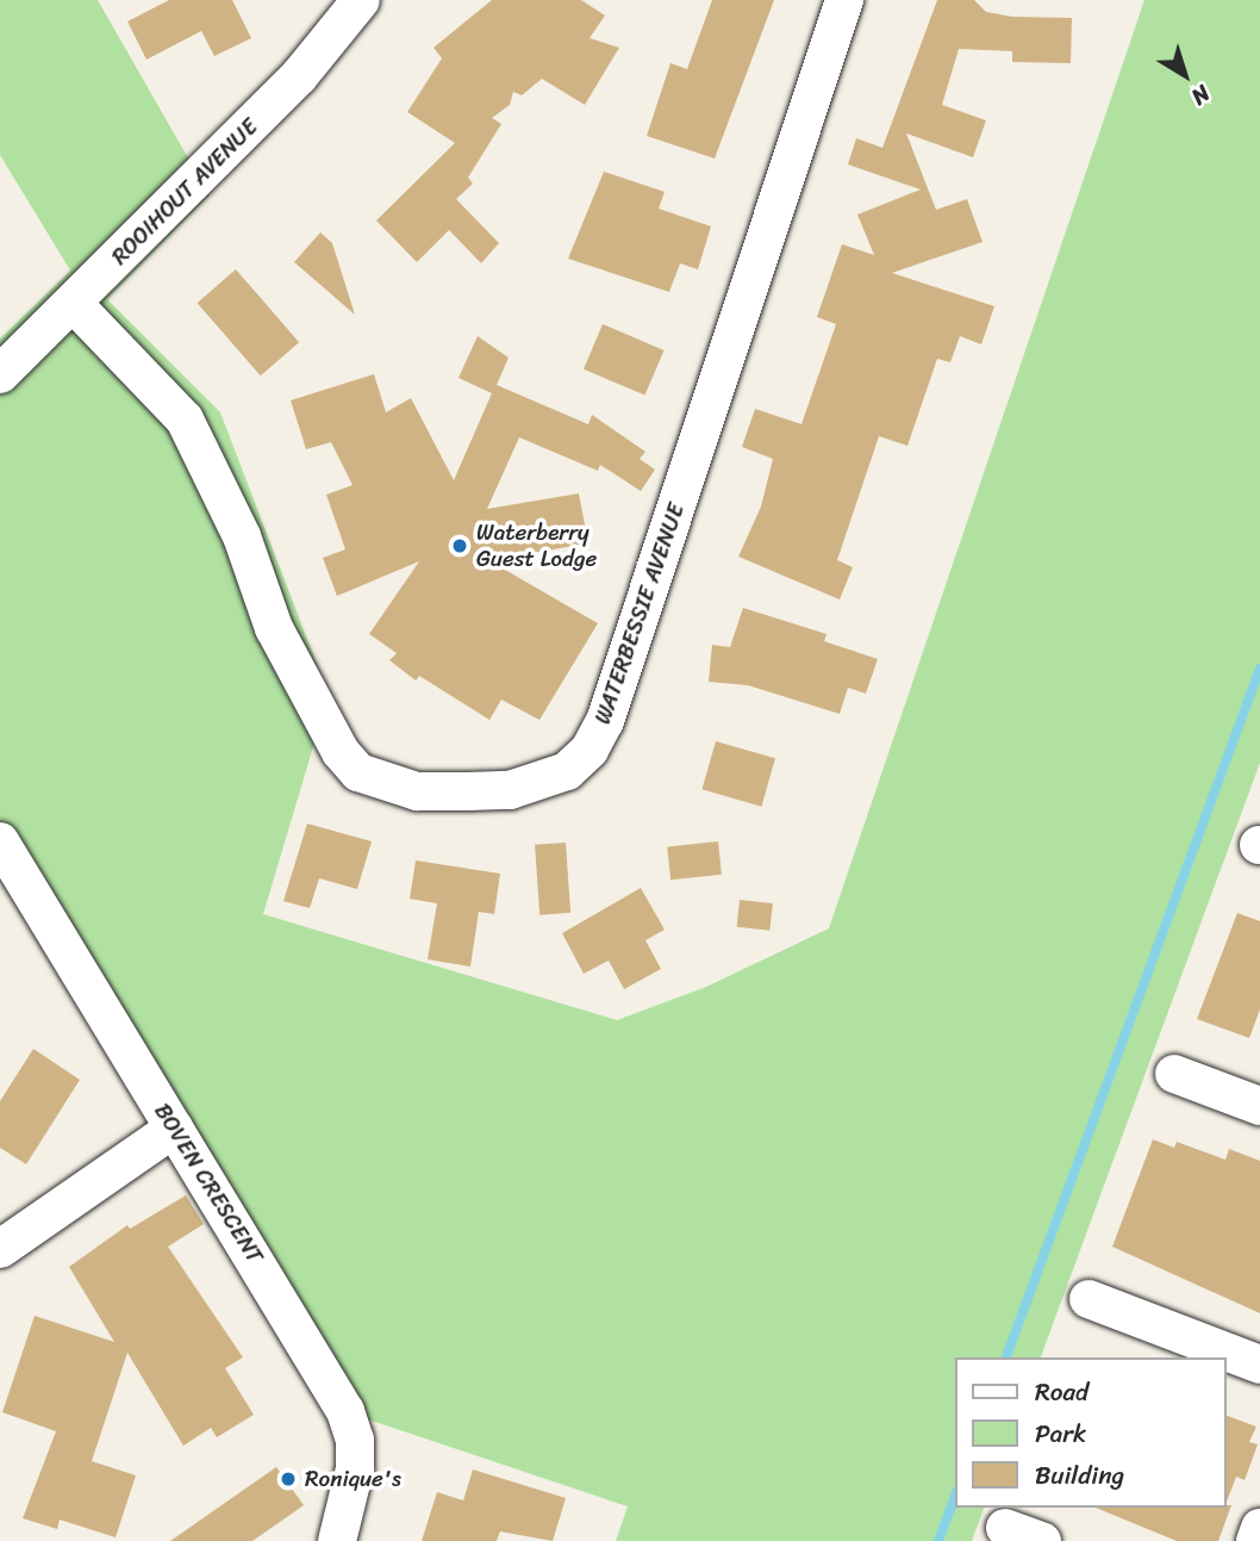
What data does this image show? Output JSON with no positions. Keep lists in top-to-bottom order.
{
  "streets": {
    "street": ["ROOIHOUT AVENUE", "WATERBESSIE AVENUE", "BOVEN CRESCENT"]
  },
  "crossings": [
    ["ROOIHOUT AVENUE", "WATERBESSIE AVENUE"]
  ],
  "places": ["Waterberry Guest Lodge", "Ronique's"],
  "legend": ["Road", "Park", "Building"],
  "north": "bottom right"
}
